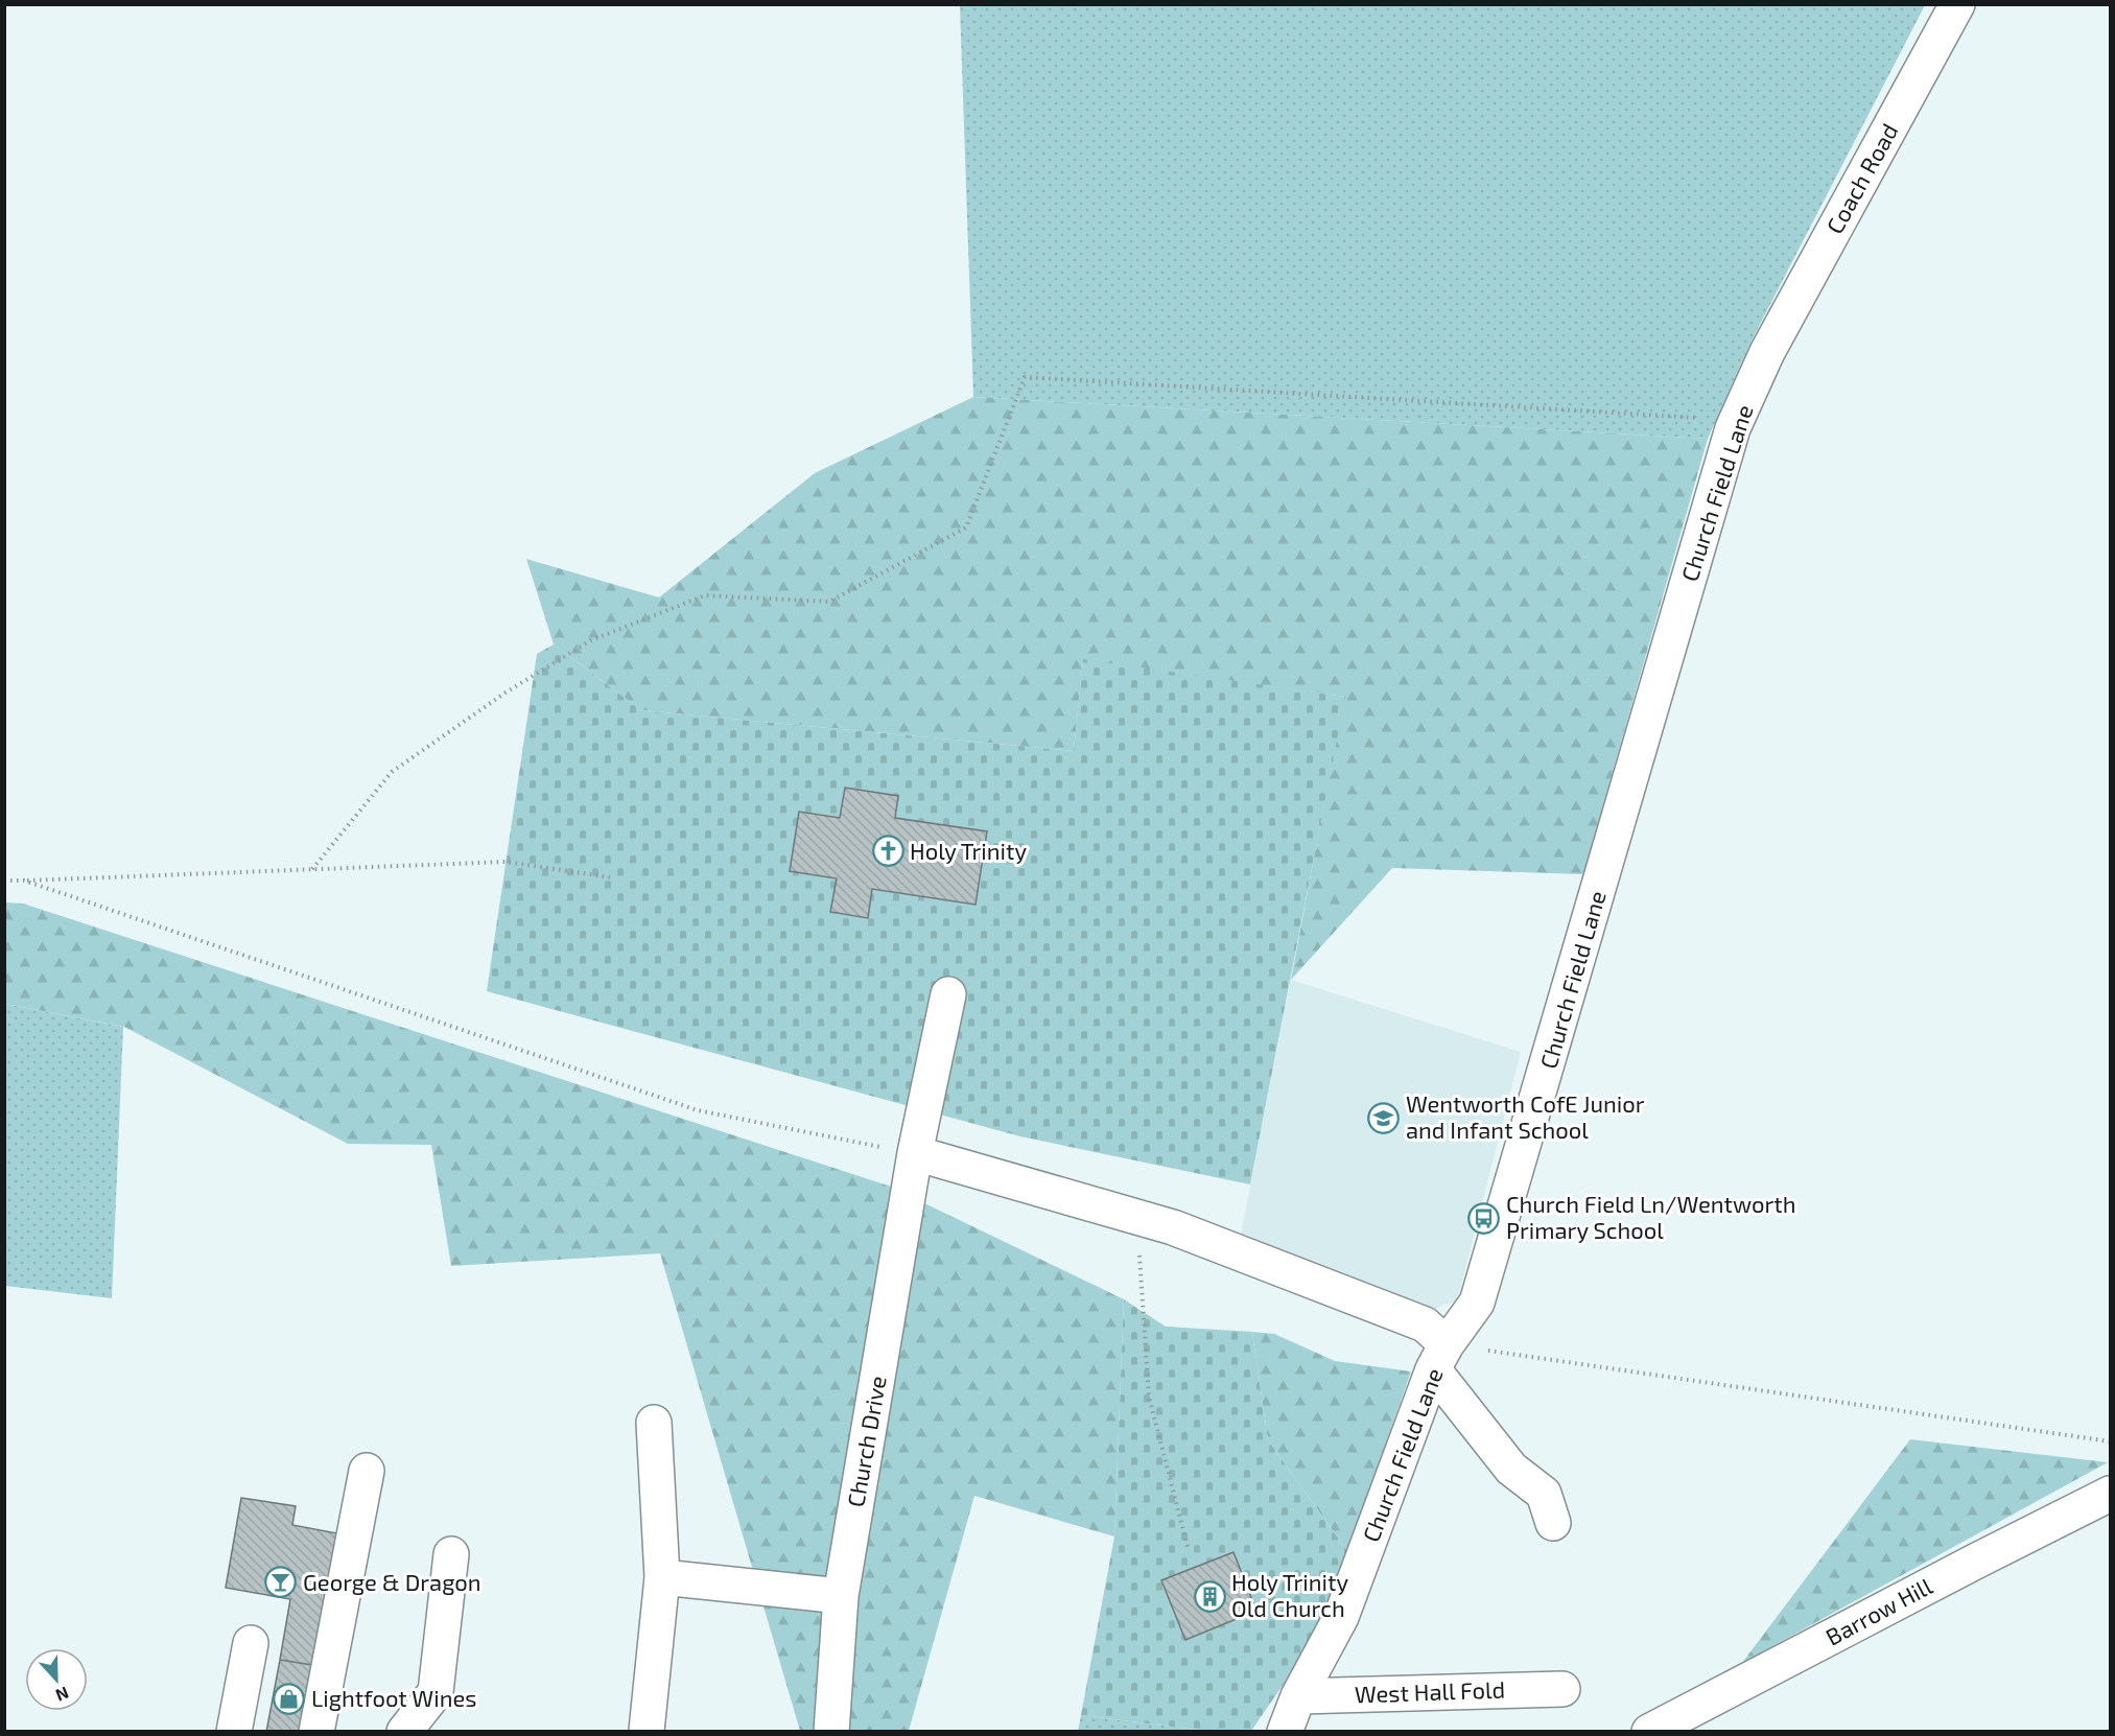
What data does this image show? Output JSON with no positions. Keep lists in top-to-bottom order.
{
  "streets": {
    "street": [
      "Coach Road",
      "Church Field Lane",
      "Church Drive",
      "Barrow Hill",
      "West Hall Fold"
    ]
  },
  "crossings": [
    ["Coach Road", "Church Field Lane"],
    ["Church Field Lane", "West Hall Fold"]
  ],
  "places": {
    "church": ["Holy Trinity"],
    "school or university": ["Wentworth CofE Junior and Infant School"],
    "bus stop": ["Church Field Ln/Wentworth Primary School"],
    "bar": ["George & Dragon"],
    "building": ["Holy Trinity Old Church"],
    "shop": ["Lightfoot Wines"]
  },
  "north": "bottom"
}
